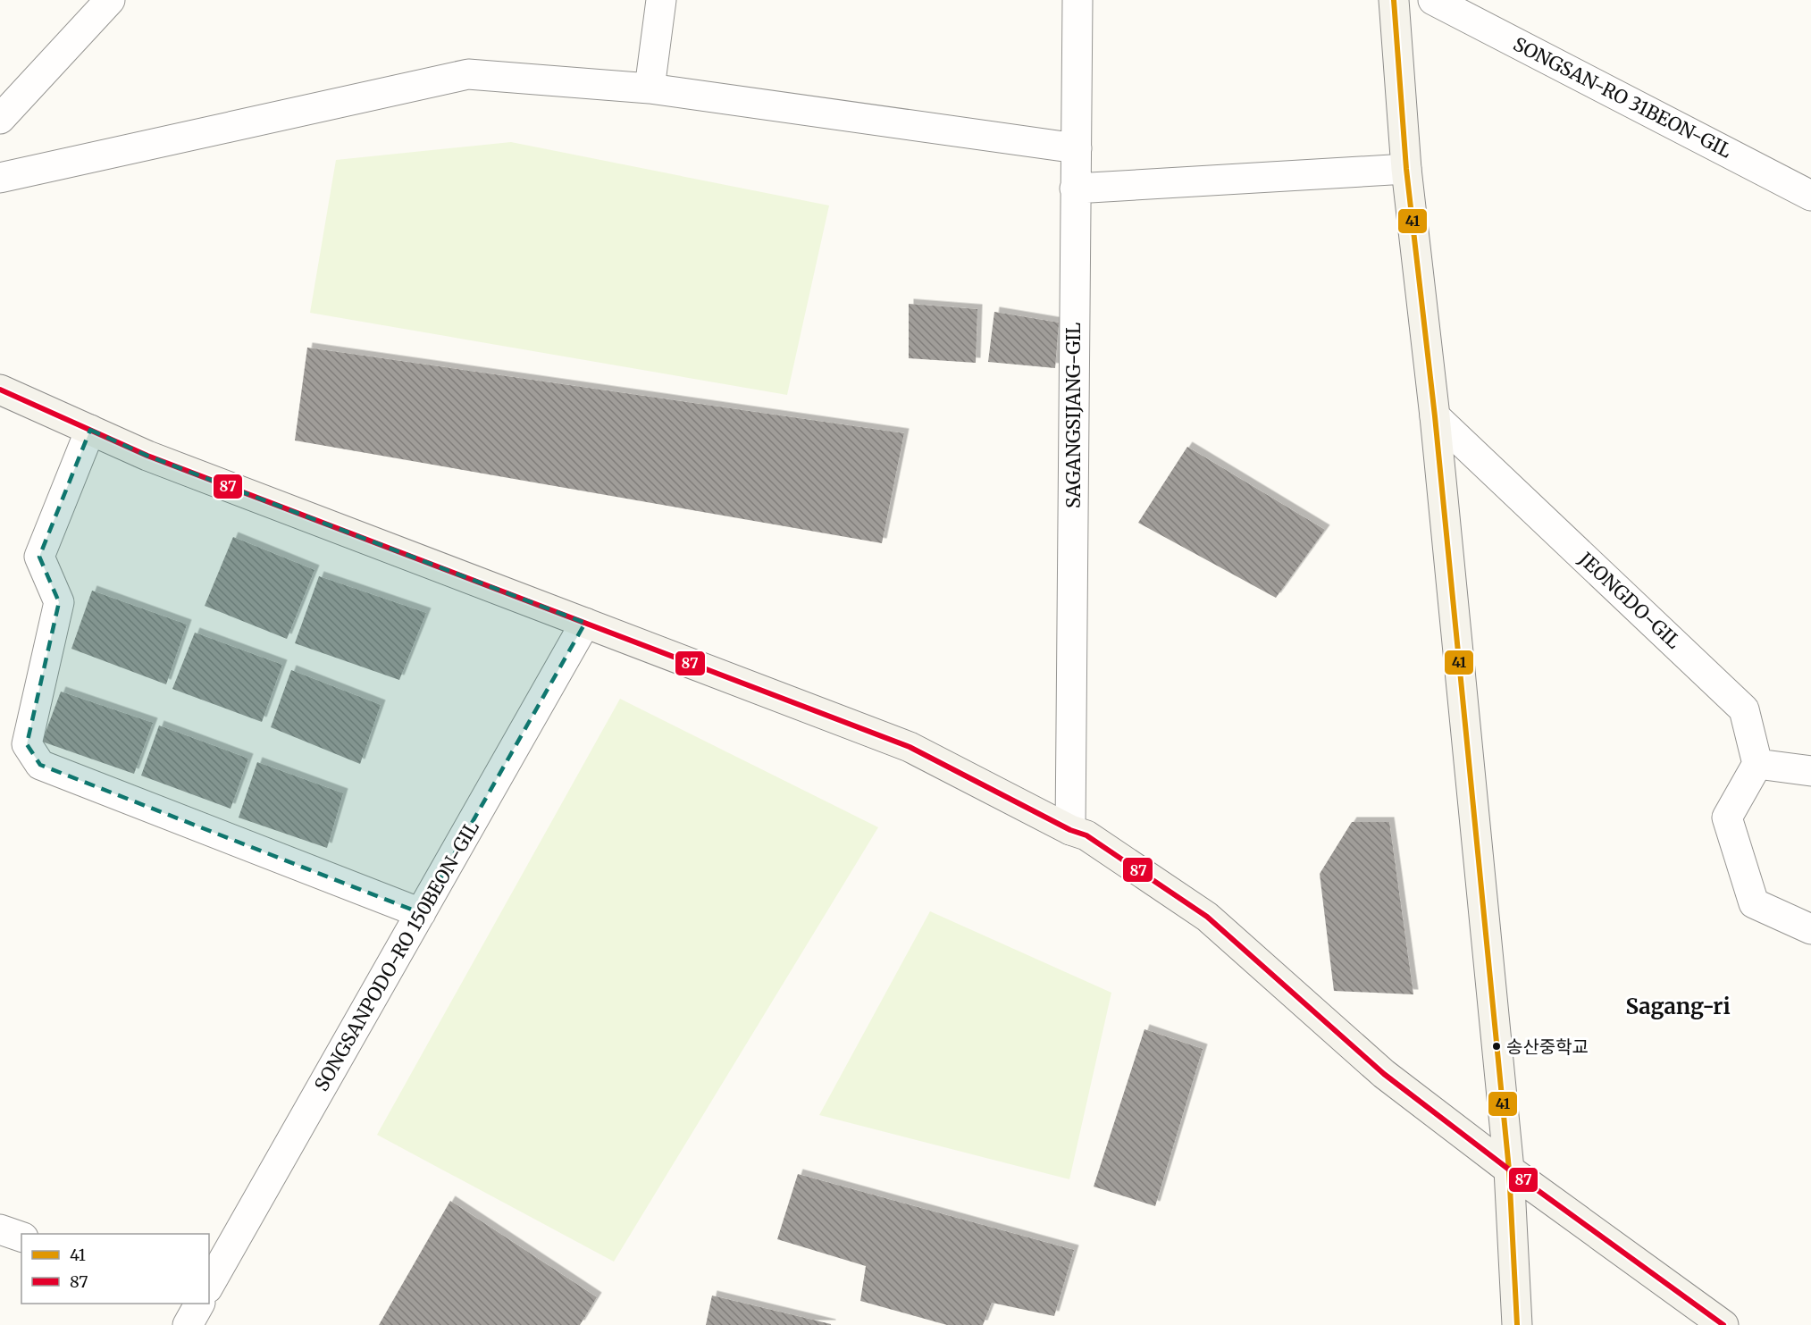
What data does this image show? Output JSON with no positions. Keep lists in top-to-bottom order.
{
  "streets": {
    "street": [
      "SONGSAN-RO 31BEON-GIL",
      "SAGANGSIJANG-GIL",
      "JEONGDO-GIL",
      "SONGSANPODO-RO 150BEON-GIL"
    ]
  },
  "districts": ["Sagang-ri"],
  "places": ["송산중학교"],
  "lines": ["transit line 41", "transit line 87"],
  "legend": ["41", "87"]
}
